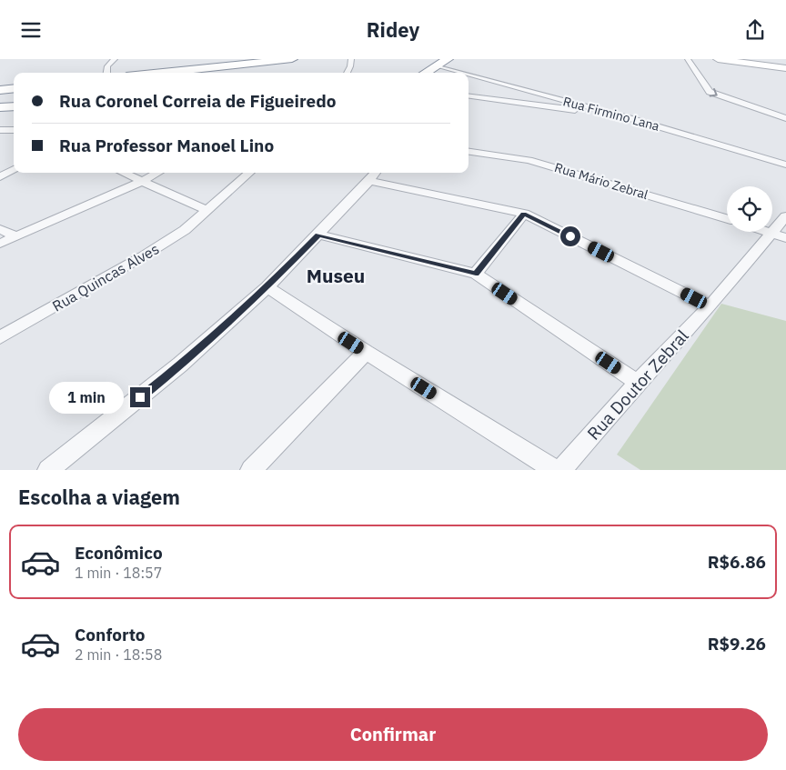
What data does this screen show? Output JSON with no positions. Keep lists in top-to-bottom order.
{
  "streets": {
    "street": [
      "Rua Firmino Lana",
      "Rua Mário Zebral",
      "Rua Quincas Alves",
      "Rua Doutor Zebral"
    ]
  },
  "districts": ["Museu"],
  "page": {
    "header": "Ridey",
    "banner": ["Rua Coronel Correia de Figueiredo", "Rua Professor Manoel Lino"],
    "bubble": "1 min",
    "heading": "Escolha a viagem",
    "list": [
      {
        "name": "Econômico",
        "note": "1 min · 18:57",
        "value": "R$6.86"
      },
      {
        "name": "Conforto",
        "note": "2 min · 18:58",
        "value": "R$9.26"
      }
    ],
    "buttons": "Confirmar"
  }
}
